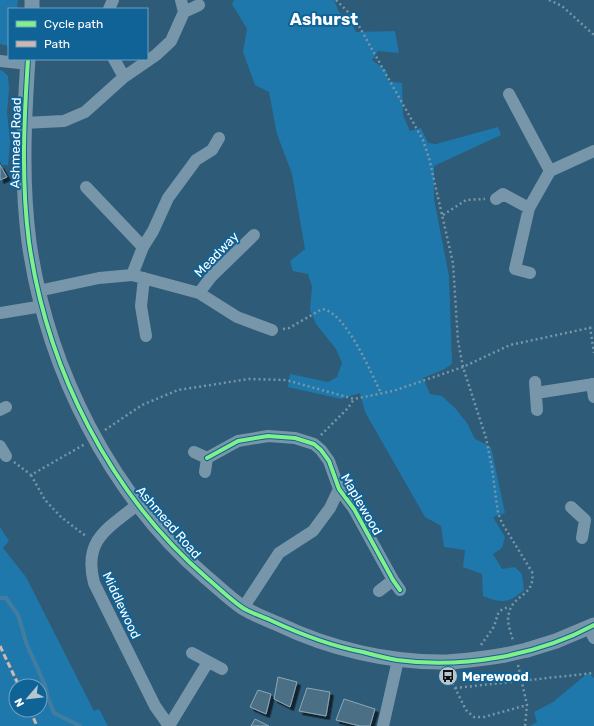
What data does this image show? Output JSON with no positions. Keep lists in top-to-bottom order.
{
  "streets": {
    "street": [
      "Ashmead Road",
      "Meadway",
      "Maplewood",
      "Middlewood"
    ]
  },
  "crossings": [
    ["Ashmead Road", "Maplewood"],
    ["Ashmead Road", "Middlewood"]
  ],
  "districts": ["Ashurst"],
  "places": {
    "bus stop": ["Merewood"]
  },
  "legend": ["Cycle path", "Path"],
  "north": "bottom left"
}
